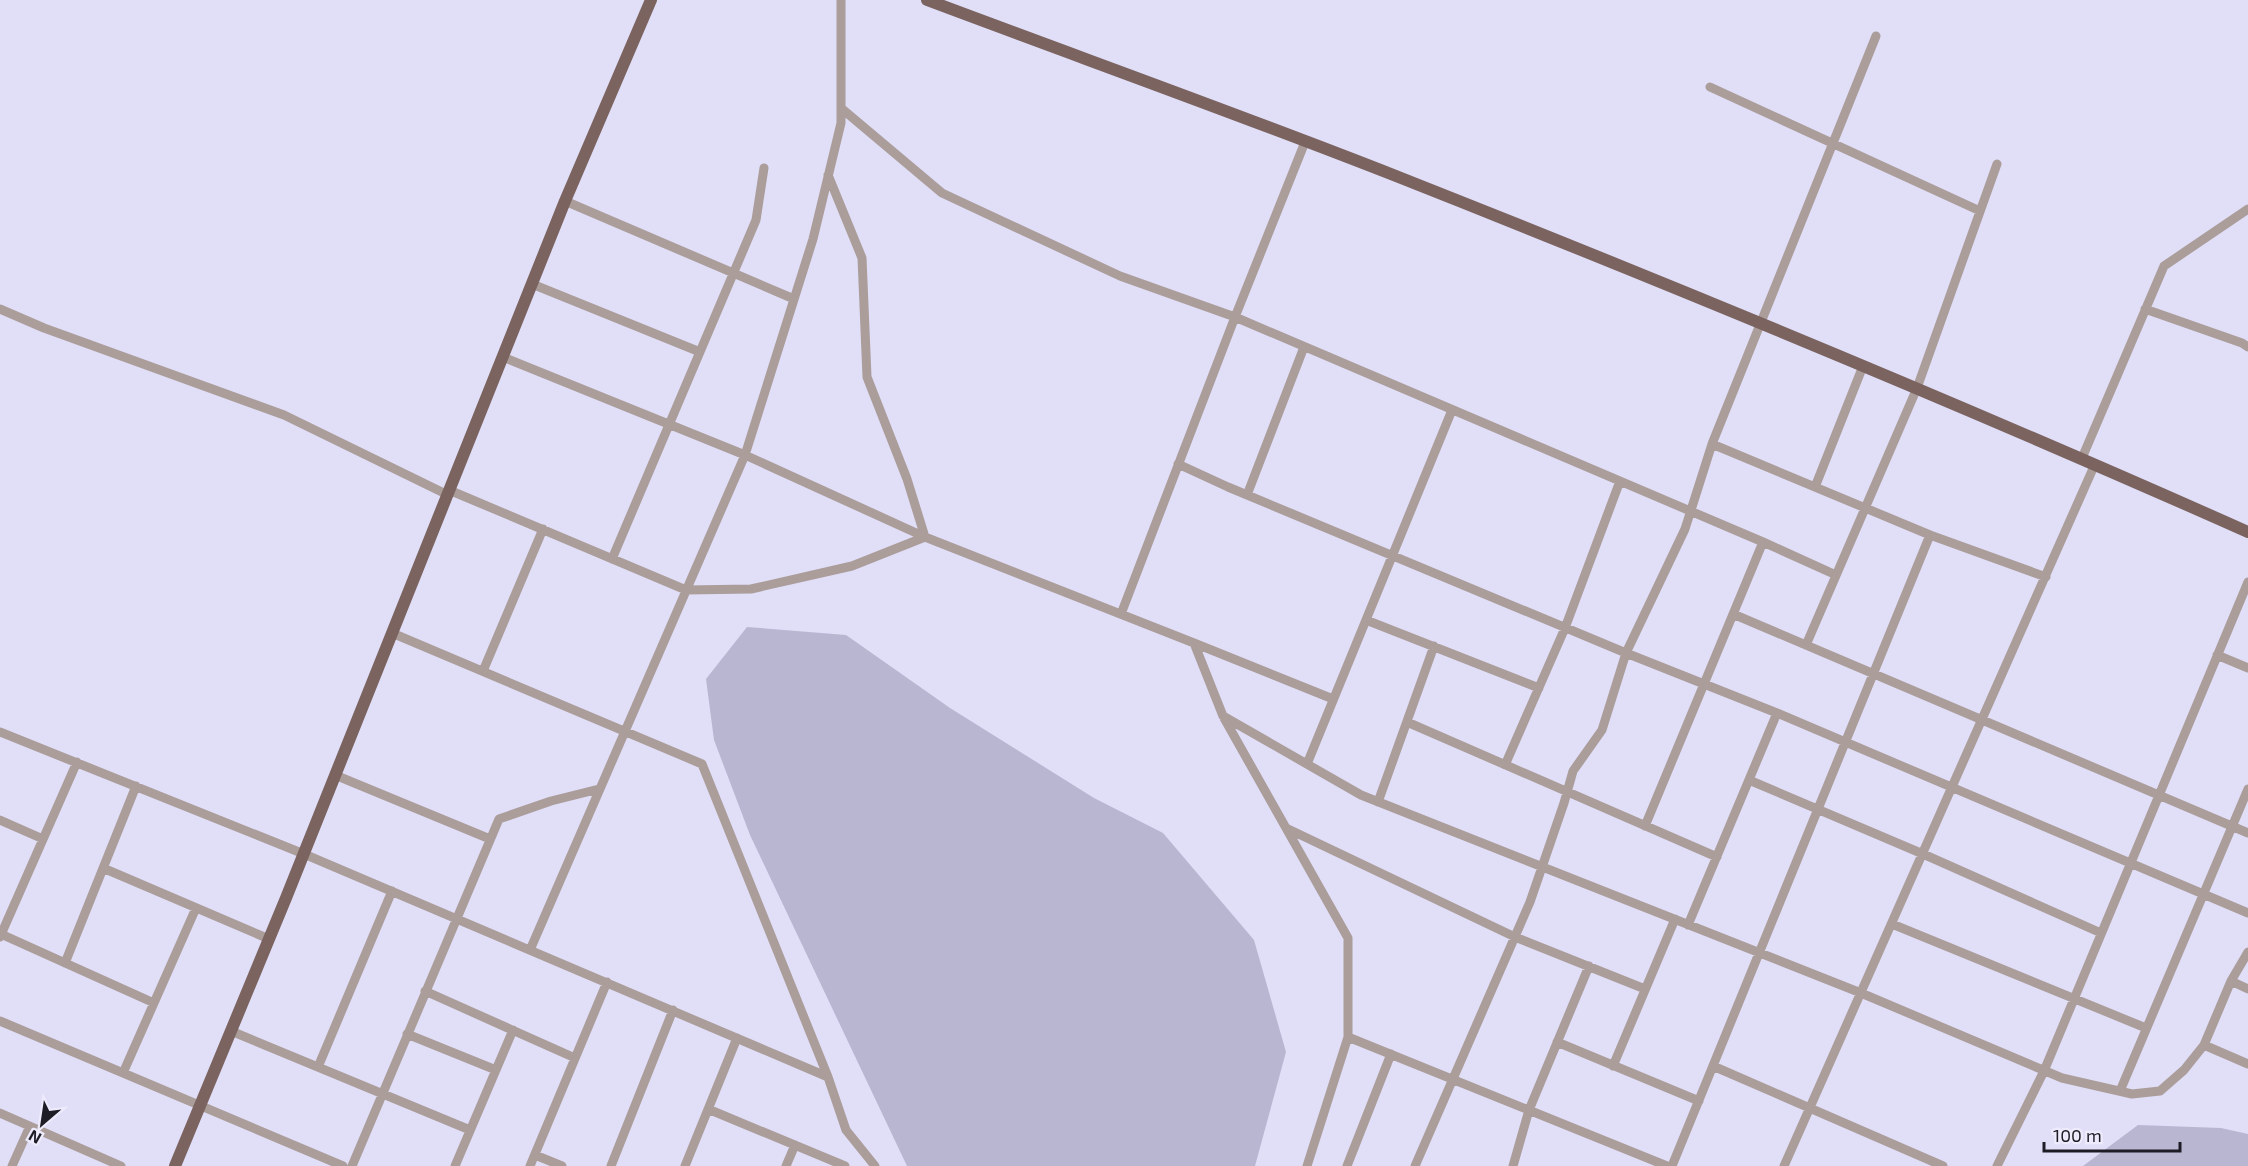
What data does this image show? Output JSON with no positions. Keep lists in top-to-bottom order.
{
  "scale_bar": "100 m",
  "north": "bottom left"
}
